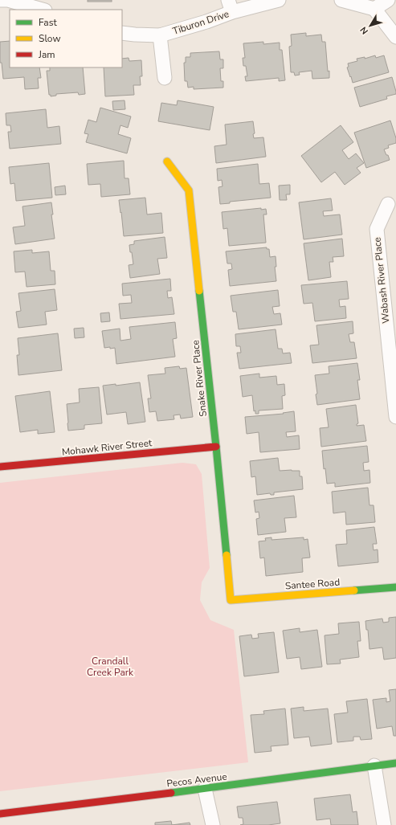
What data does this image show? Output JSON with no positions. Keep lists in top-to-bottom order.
{
  "streets": {
    "street": [
      "Tiburon Drive",
      "Wabash River Place",
      "Snake River Place",
      "Mohawk River Street",
      "Santee Road",
      "Pecos Avenue"
    ]
  },
  "crossings": [
    ["Snake River Place", "Mohawk River Street"],
    ["Snake River Place", "Santee Road"]
  ],
  "parks": ["Crandall Creek Park"],
  "legend": ["Fast", "Slow", "Jam"],
  "north": "bottom left"
}
